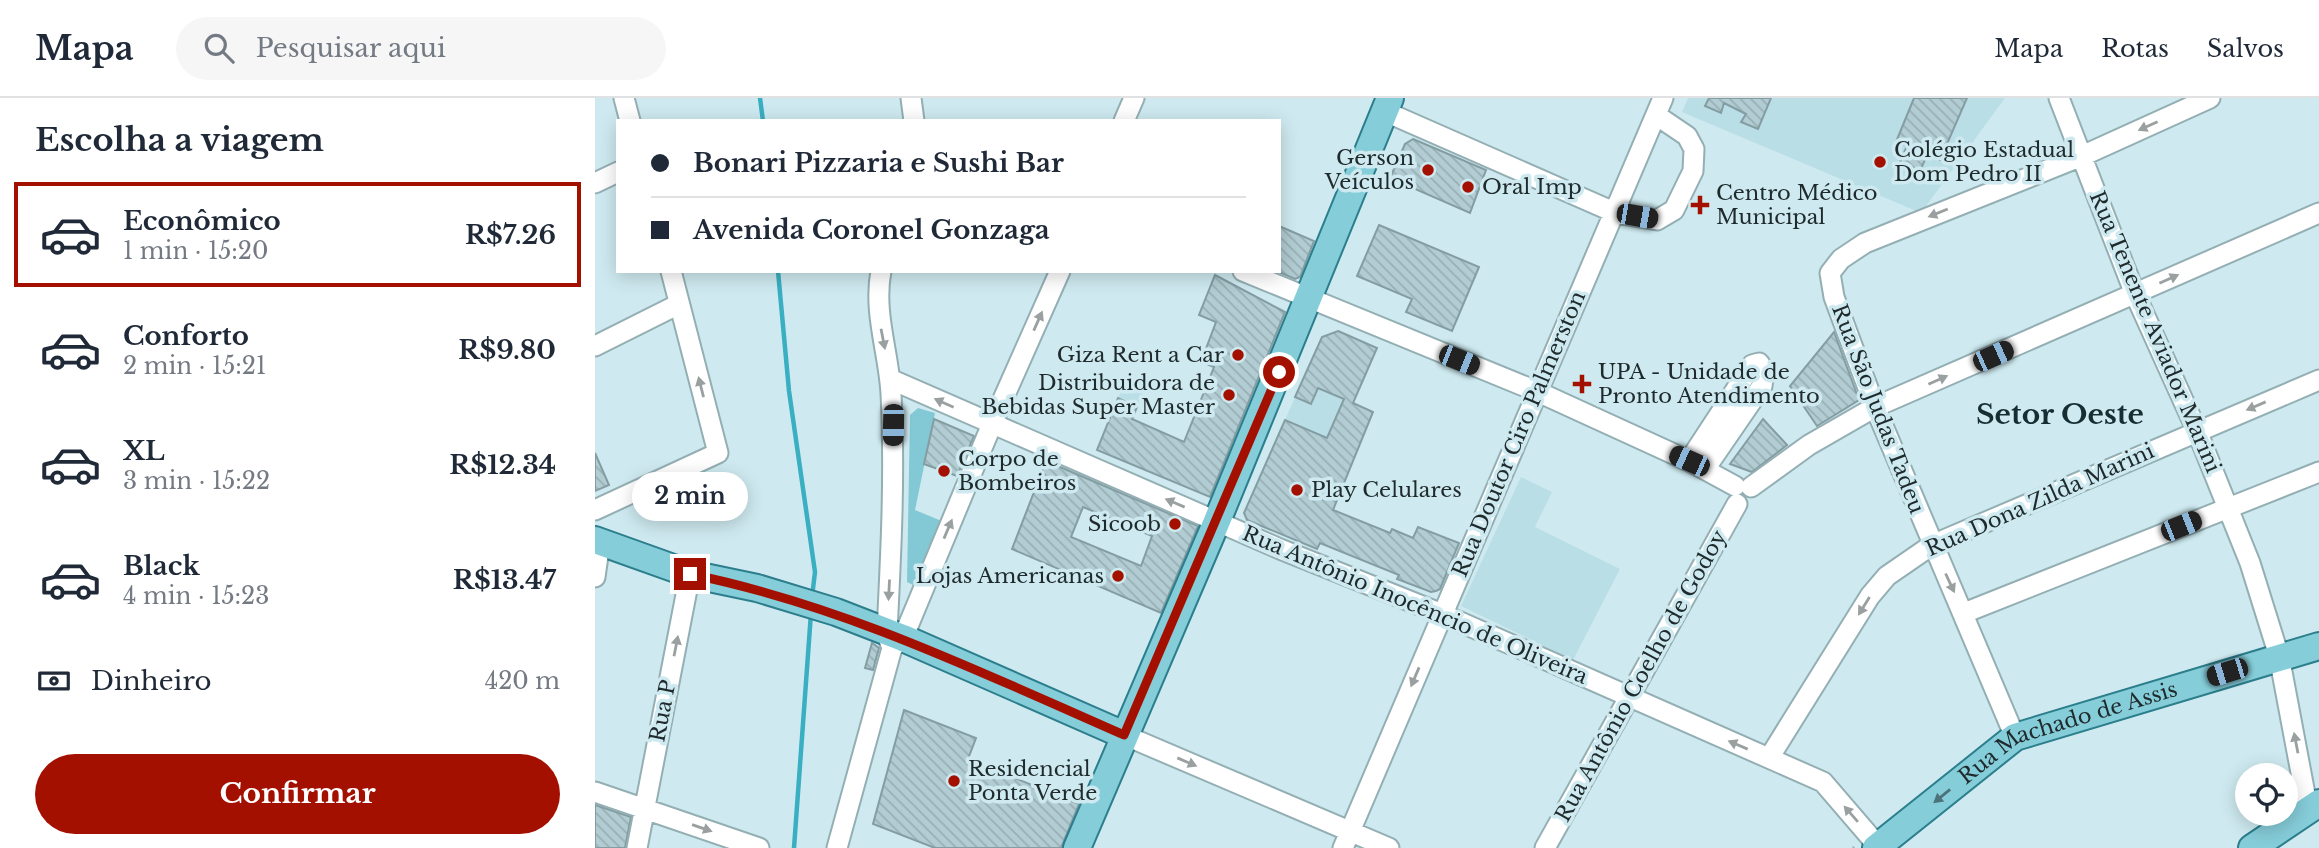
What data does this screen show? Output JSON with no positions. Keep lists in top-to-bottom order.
{
  "streets": {
    "main road": ["Rua Machado de Assis"],
    "street": [
      "Rua Tenente Aviador Marini",
      "Rua São Judas Tadeu",
      "Rua Doutor Ciro Palmerston",
      "Rua Dona Zilda Marini",
      "Rua Antônio Inocêncio de Oliveira",
      "Rua Antônio Coelho de Godoy",
      "Rua P"
    ]
  },
  "crossings": [
    ["Rua Tenente Aviador Marini", "Rua São Judas Tadeu"],
    ["Rua Tenente Aviador Marini", "Rua Dona Zilda Marini"],
    ["Rua Tenente Aviador Marini", "Rua Antônio Coelho de Godoy"],
    ["Rua Tenente Aviador Marini", "Rua Machado de Assis"],
    ["Rua São Judas Tadeu", "Rua Dona Zilda Marini"],
    ["Rua São Judas Tadeu", "Rua Antônio Coelho de Godoy"],
    ["Rua São Judas Tadeu", "Rua Machado de Assis"],
    ["Rua Doutor Ciro Palmerston", "Rua Antônio Inocêncio de Oliveira"],
    ["Rua Dona Zilda Marini", "Rua Antônio Inocêncio de Oliveira"],
    ["Rua Antônio Inocêncio de Oliveira", "Rua Antônio Coelho de Godoy"],
    ["Rua Antônio Inocêncio de Oliveira", "Rua Machado de Assis"]
  ],
  "one_way": [
    "Rua Dona Zilda Marini",
    "Rua Antônio Inocêncio de Oliveira",
    "Rua Antônio Coelho de Godoy",
    "Rua P",
    "Rua Machado de Assis"
  ],
  "districts": ["Setor Oeste"],
  "places": {
    "other": [
      "Colégio Estadual Dom Pedro II",
      "Gerson Veículos",
      "Oral Imp",
      "Giza Rent a Car",
      "Distribuidora de Bebidas Super Master",
      "Corpo de Bombeiros",
      "Play Celulares",
      "Sicoob",
      "Lojas Americanas",
      "Residencial Ponta Verde"
    ],
    "health": ["Centro Médico Municipal", "UPA - Unidade de Pronto Atendimento"]
  },
  "page": {
    "header": "Mapa",
    "search": "Pesquisar aqui",
    "nav": ["Mapa", "Rotas", "Salvos"],
    "heading": "Escolha a viagem",
    "banner": ["Bonari Pizzaria e Sushi Bar", "Avenida Coronel Gonzaga"],
    "list": [
      {
        "name": "Econômico",
        "note": "1 min · 15:20",
        "value": "R$7.26"
      },
      {
        "name": "Conforto",
        "note": "2 min · 15:21",
        "value": "R$9.80"
      },
      {
        "name": "XL",
        "note": "3 min · 15:22",
        "value": "R$12.34"
      },
      {
        "name": "Black",
        "note": "4 min · 15:23",
        "value": "R$13.47"
      }
    ],
    "bubble": "2 min",
    "pay": ["Dinheiro", "420 m"],
    "buttons": "Confirmar"
  }
}
